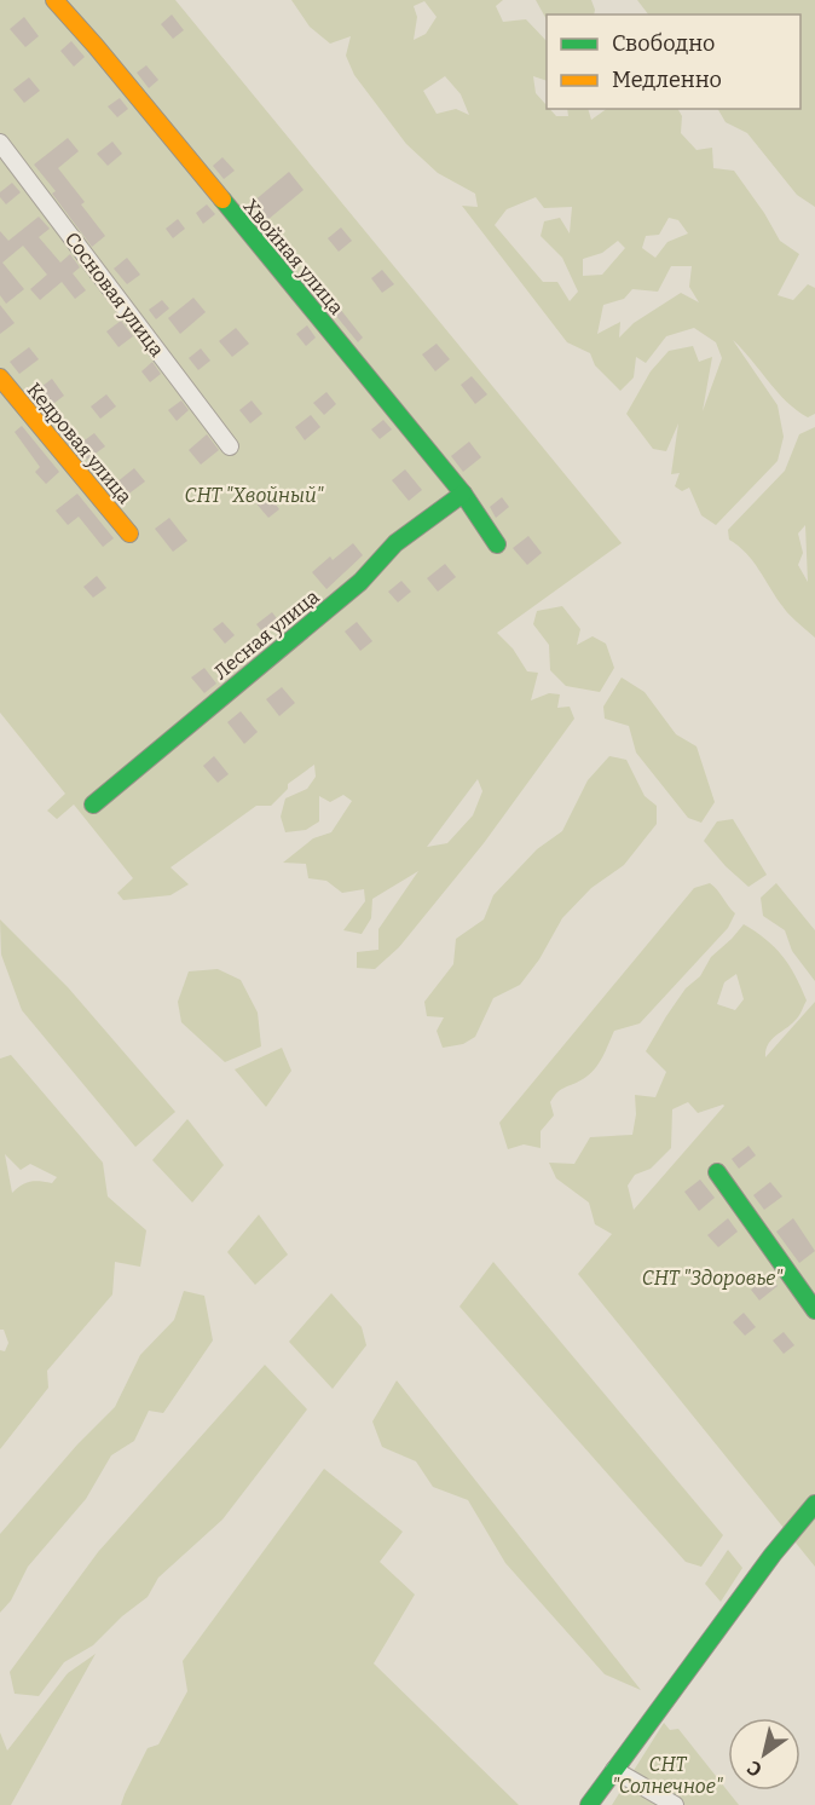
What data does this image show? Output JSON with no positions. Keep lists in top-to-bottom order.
{
  "streets": {
    "street": [
      "Хвойная улица",
      "Сосновая улица",
      "Кедровая улица",
      "Лесная улица"
    ]
  },
  "crossings": [
    ["Хвойная улица", "Лесная улица"]
  ],
  "parks": ["СНТ \"Хвойный\"", "СНТ \"Здоровье\"", "СНТ \"Солнечное\""],
  "legend": ["Свободно", "Медленно"],
  "north": "bottom left"
}
